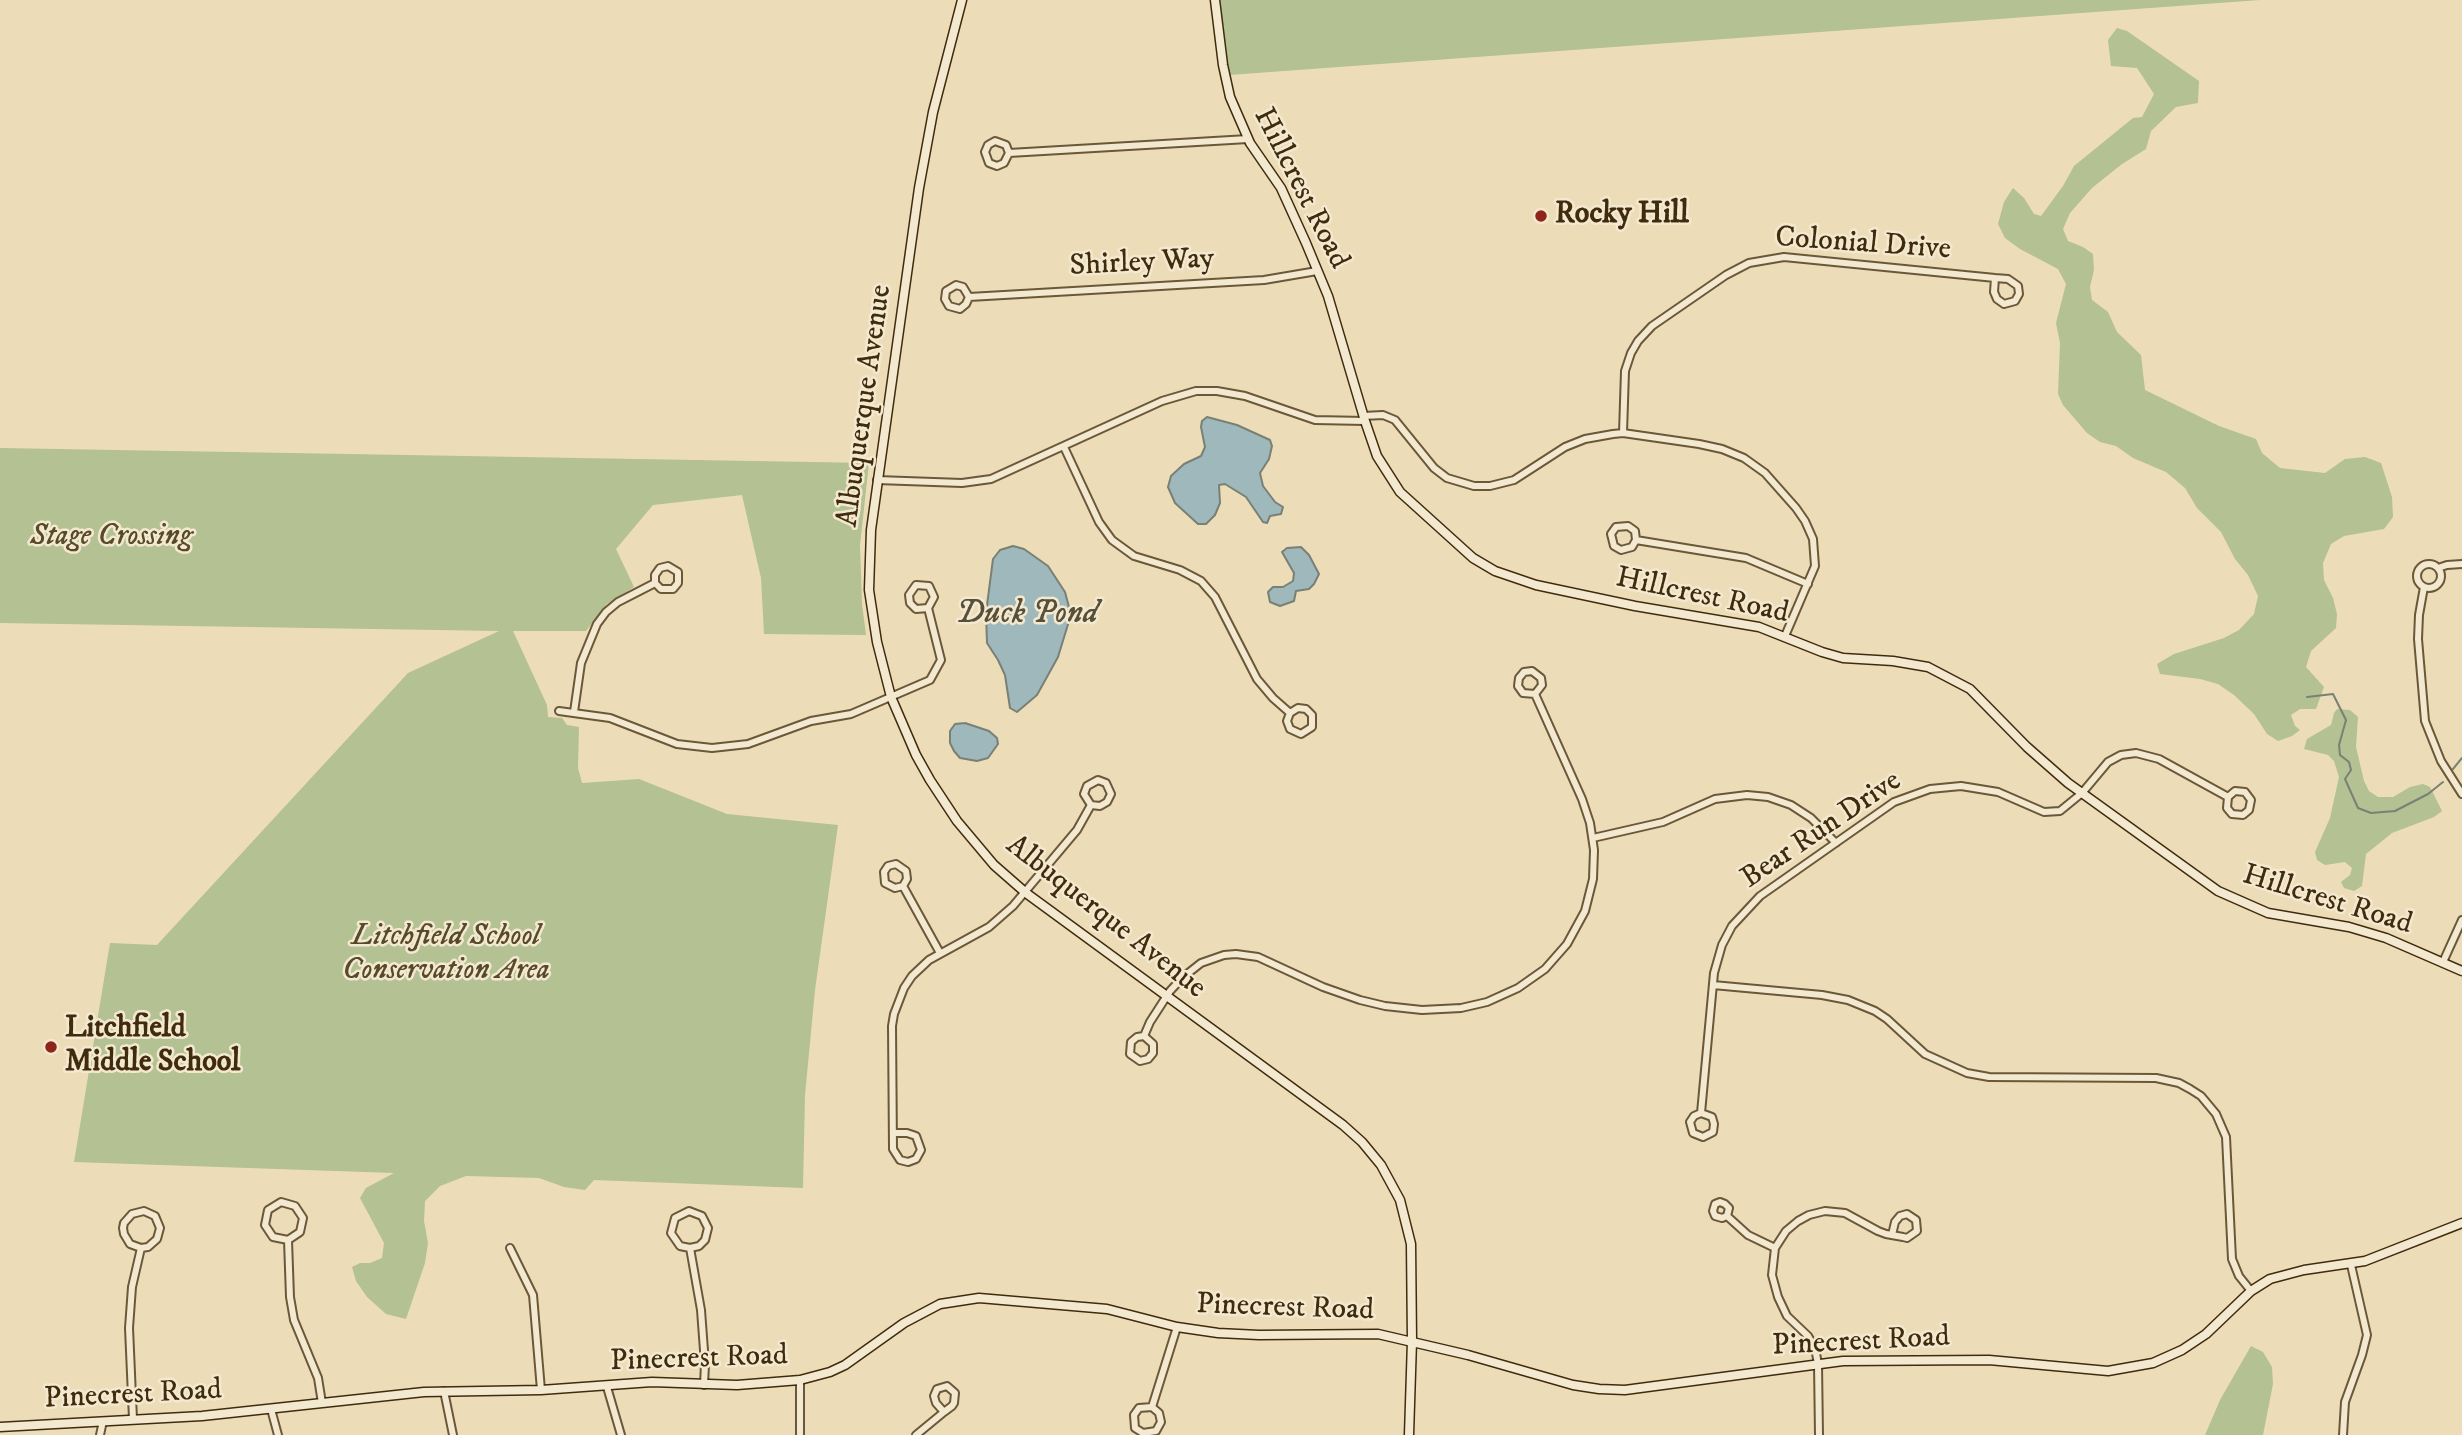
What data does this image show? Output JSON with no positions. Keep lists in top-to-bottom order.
{
  "streets": {
    "street": [
      "Hillcrest Road",
      "Colonial Drive",
      "Shirley Way",
      "Albuquerque Avenue",
      "Bear Run Drive",
      "Pinecrest Road"
    ]
  },
  "crossings": [
    ["Hillcrest Road", "Shirley Way"],
    ["Hillcrest Road", "Bear Run Drive"],
    ["Albuquerque Avenue", "Pinecrest Road"]
  ],
  "water": ["Duck Pond"],
  "parks": ["Stage Crossing", "Litchfield School Conservation Area"],
  "places": ["Rocky Hill", "Litchfield Middle School"]
}
